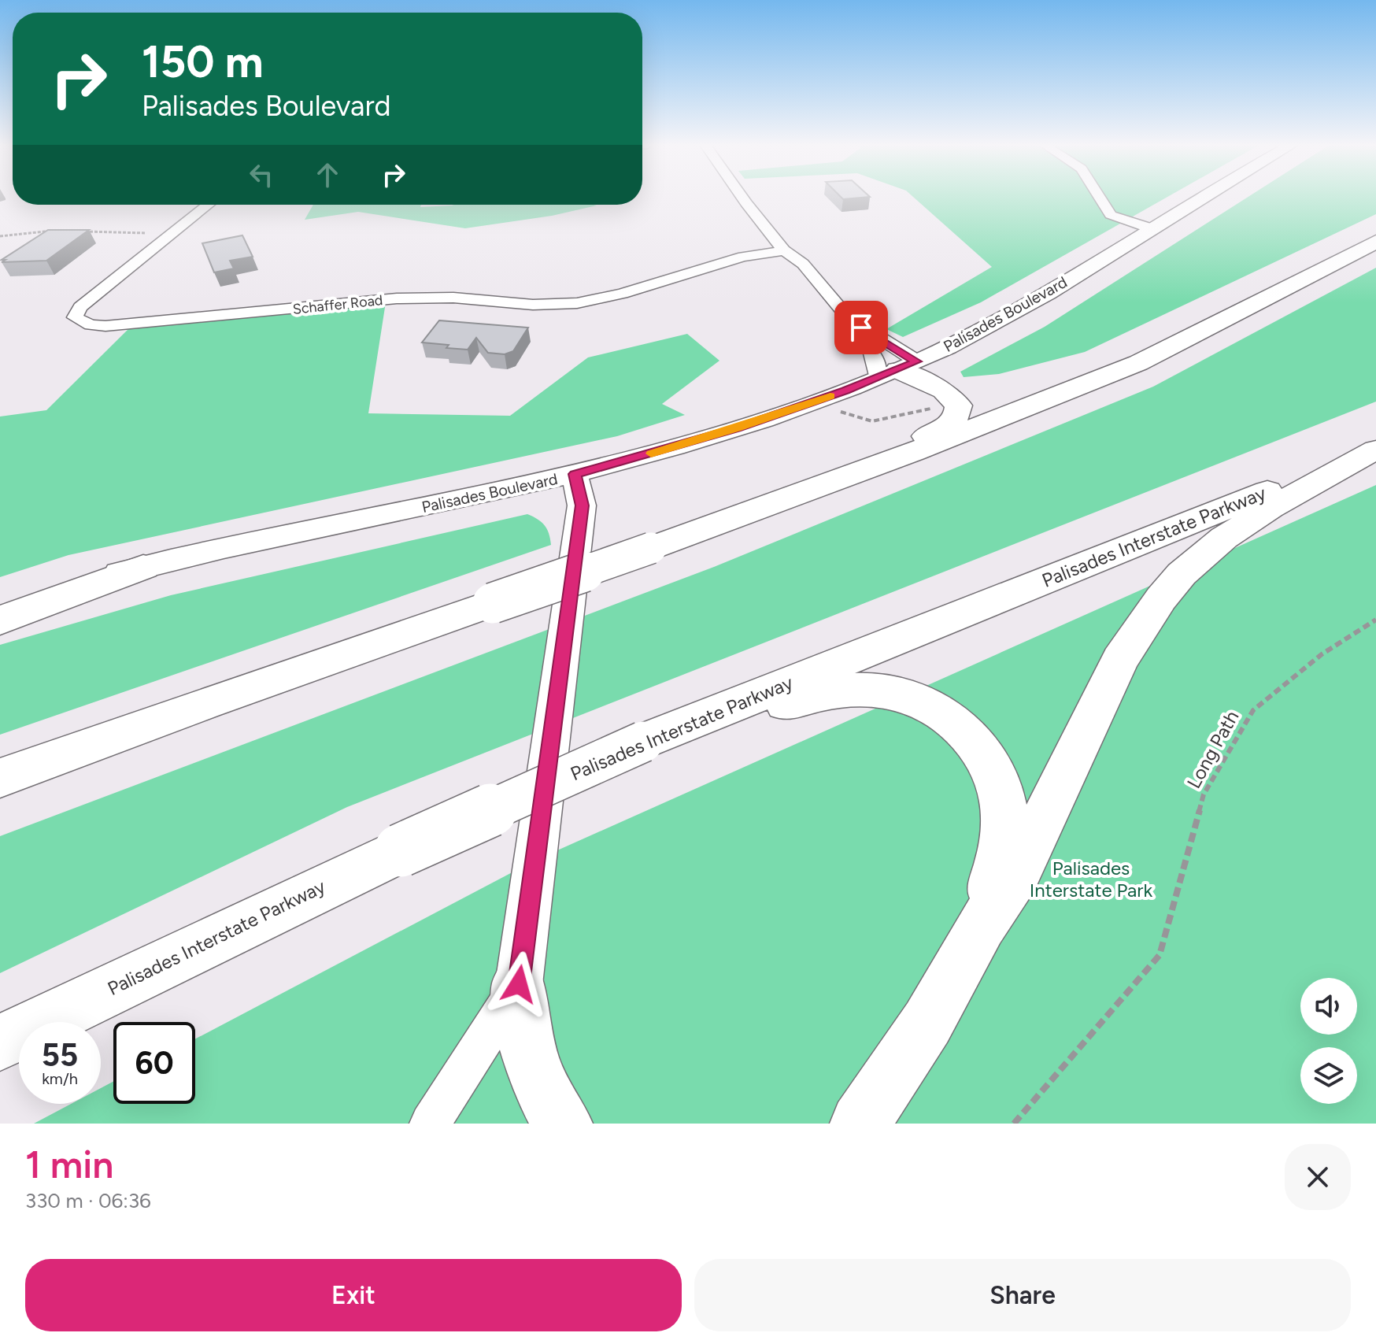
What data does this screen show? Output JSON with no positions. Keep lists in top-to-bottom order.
{
  "streets": {
    "highway": ["Palisades Interstate Parkway"],
    "main road": ["Palisades Boulevard"],
    "street": ["Schaffer Road"],
    "path": ["Long Path"]
  },
  "parks": ["Palisades Interstate Park"],
  "page": {
    "turn": ["150 m", "Palisades Boulevard"],
    "speed": "55 km/h",
    "limit": "60",
    "heading": ["1 min", "330 m · 06:36"],
    "buttons": ["Exit", "Share"]
  }
}
